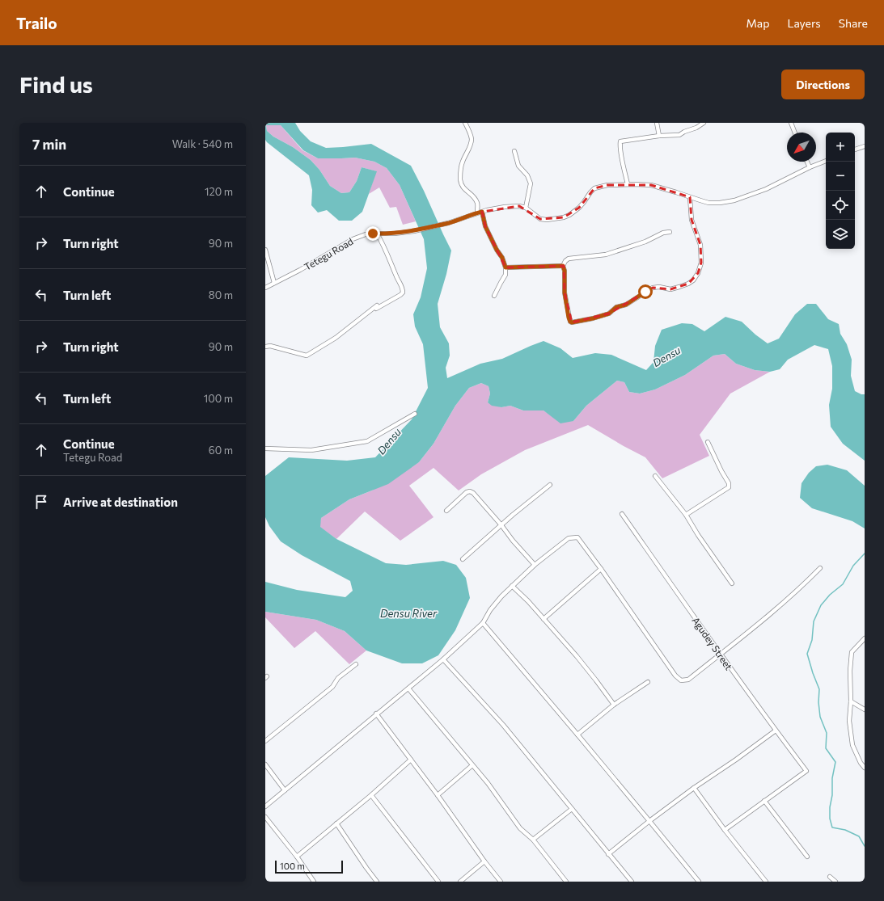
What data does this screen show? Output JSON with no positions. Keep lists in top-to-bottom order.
{
  "streets": {
    "street": ["Tetegu Road", "Agudey Street"]
  },
  "water": ["Densu", "Densu River"],
  "scale_bar": "100 m",
  "north": "bottom left",
  "page": {
    "header": "Trailo",
    "nav": ["Map", "Layers", "Share"],
    "buttons": "Directions",
    "title": "Find us",
    "heading": ["7 min", "Walk · 540 m"],
    "map_buttons": ["+", "−"],
    "list": [
      ["Continue", "120 m"],
      ["Turn right", "90 m"],
      ["Turn left", "80 m"],
      ["Turn right", "90 m"],
      ["Turn left", "100 m"],
      ["Continue", "Tetegu Road", "60 m"],
      "Arrive at destination"
    ],
    "scale": "100 m"
  }
}
